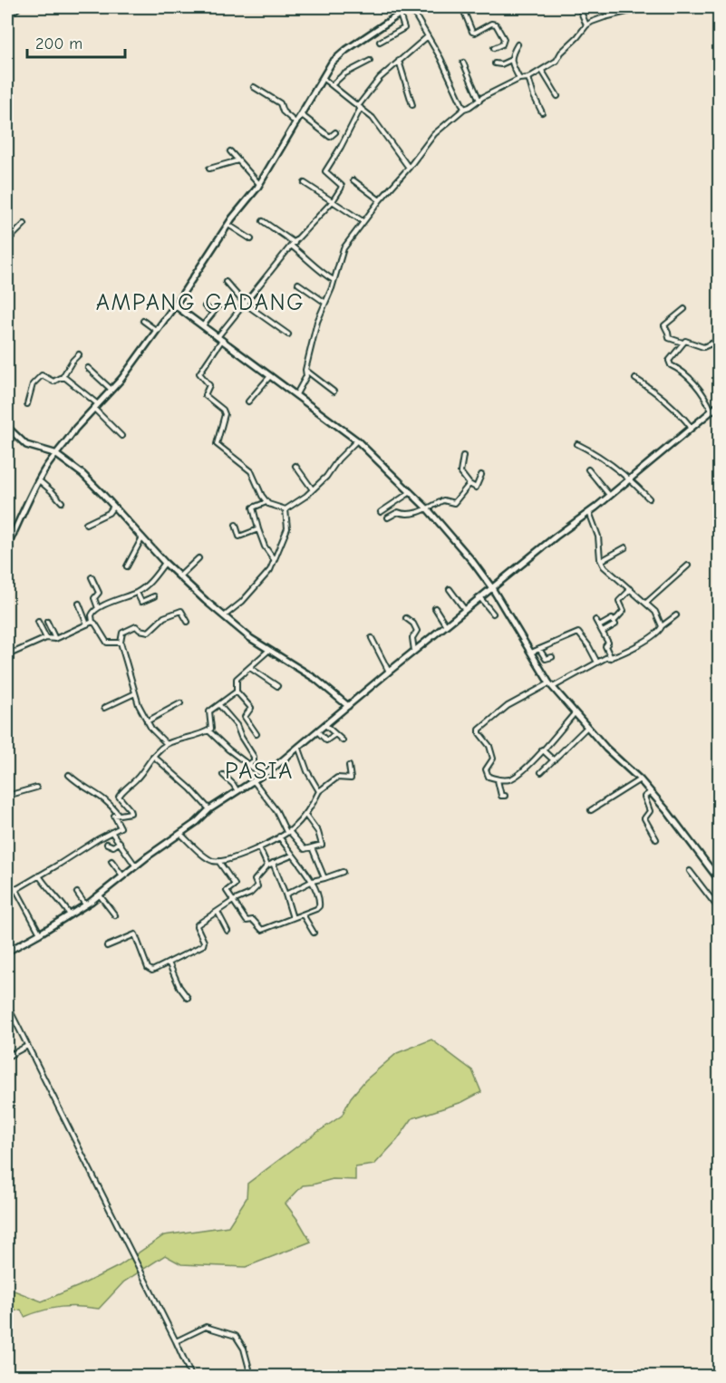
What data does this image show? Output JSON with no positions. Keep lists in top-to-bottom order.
{
  "districts": ["AMPANG GADANG", "PASIA"],
  "scale_bar": "200 m"
}
